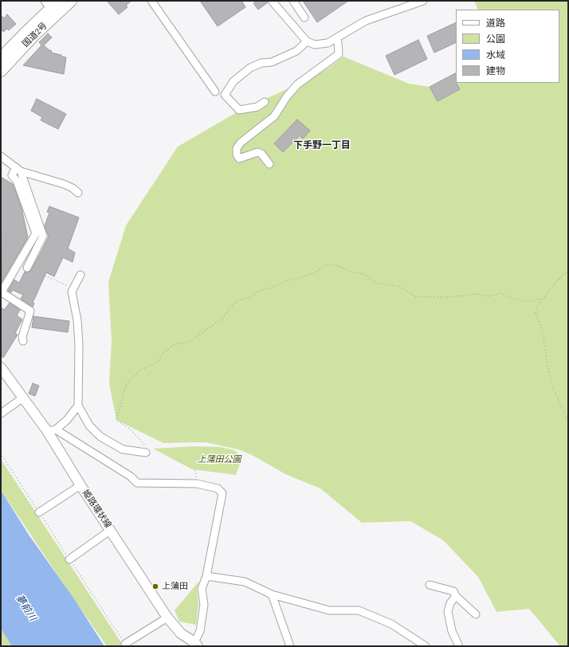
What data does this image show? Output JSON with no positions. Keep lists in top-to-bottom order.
{
  "streets": {
    "highway": ["国道2号"],
    "main road": ["姫路環状線"]
  },
  "districts": ["下手野一丁目"],
  "water": ["夢前川"],
  "parks": ["上蒲田公園"],
  "places": ["上蒲田"],
  "legend": [
    "道路",
    "公園",
    "水域",
    "建物"
  ]
}
